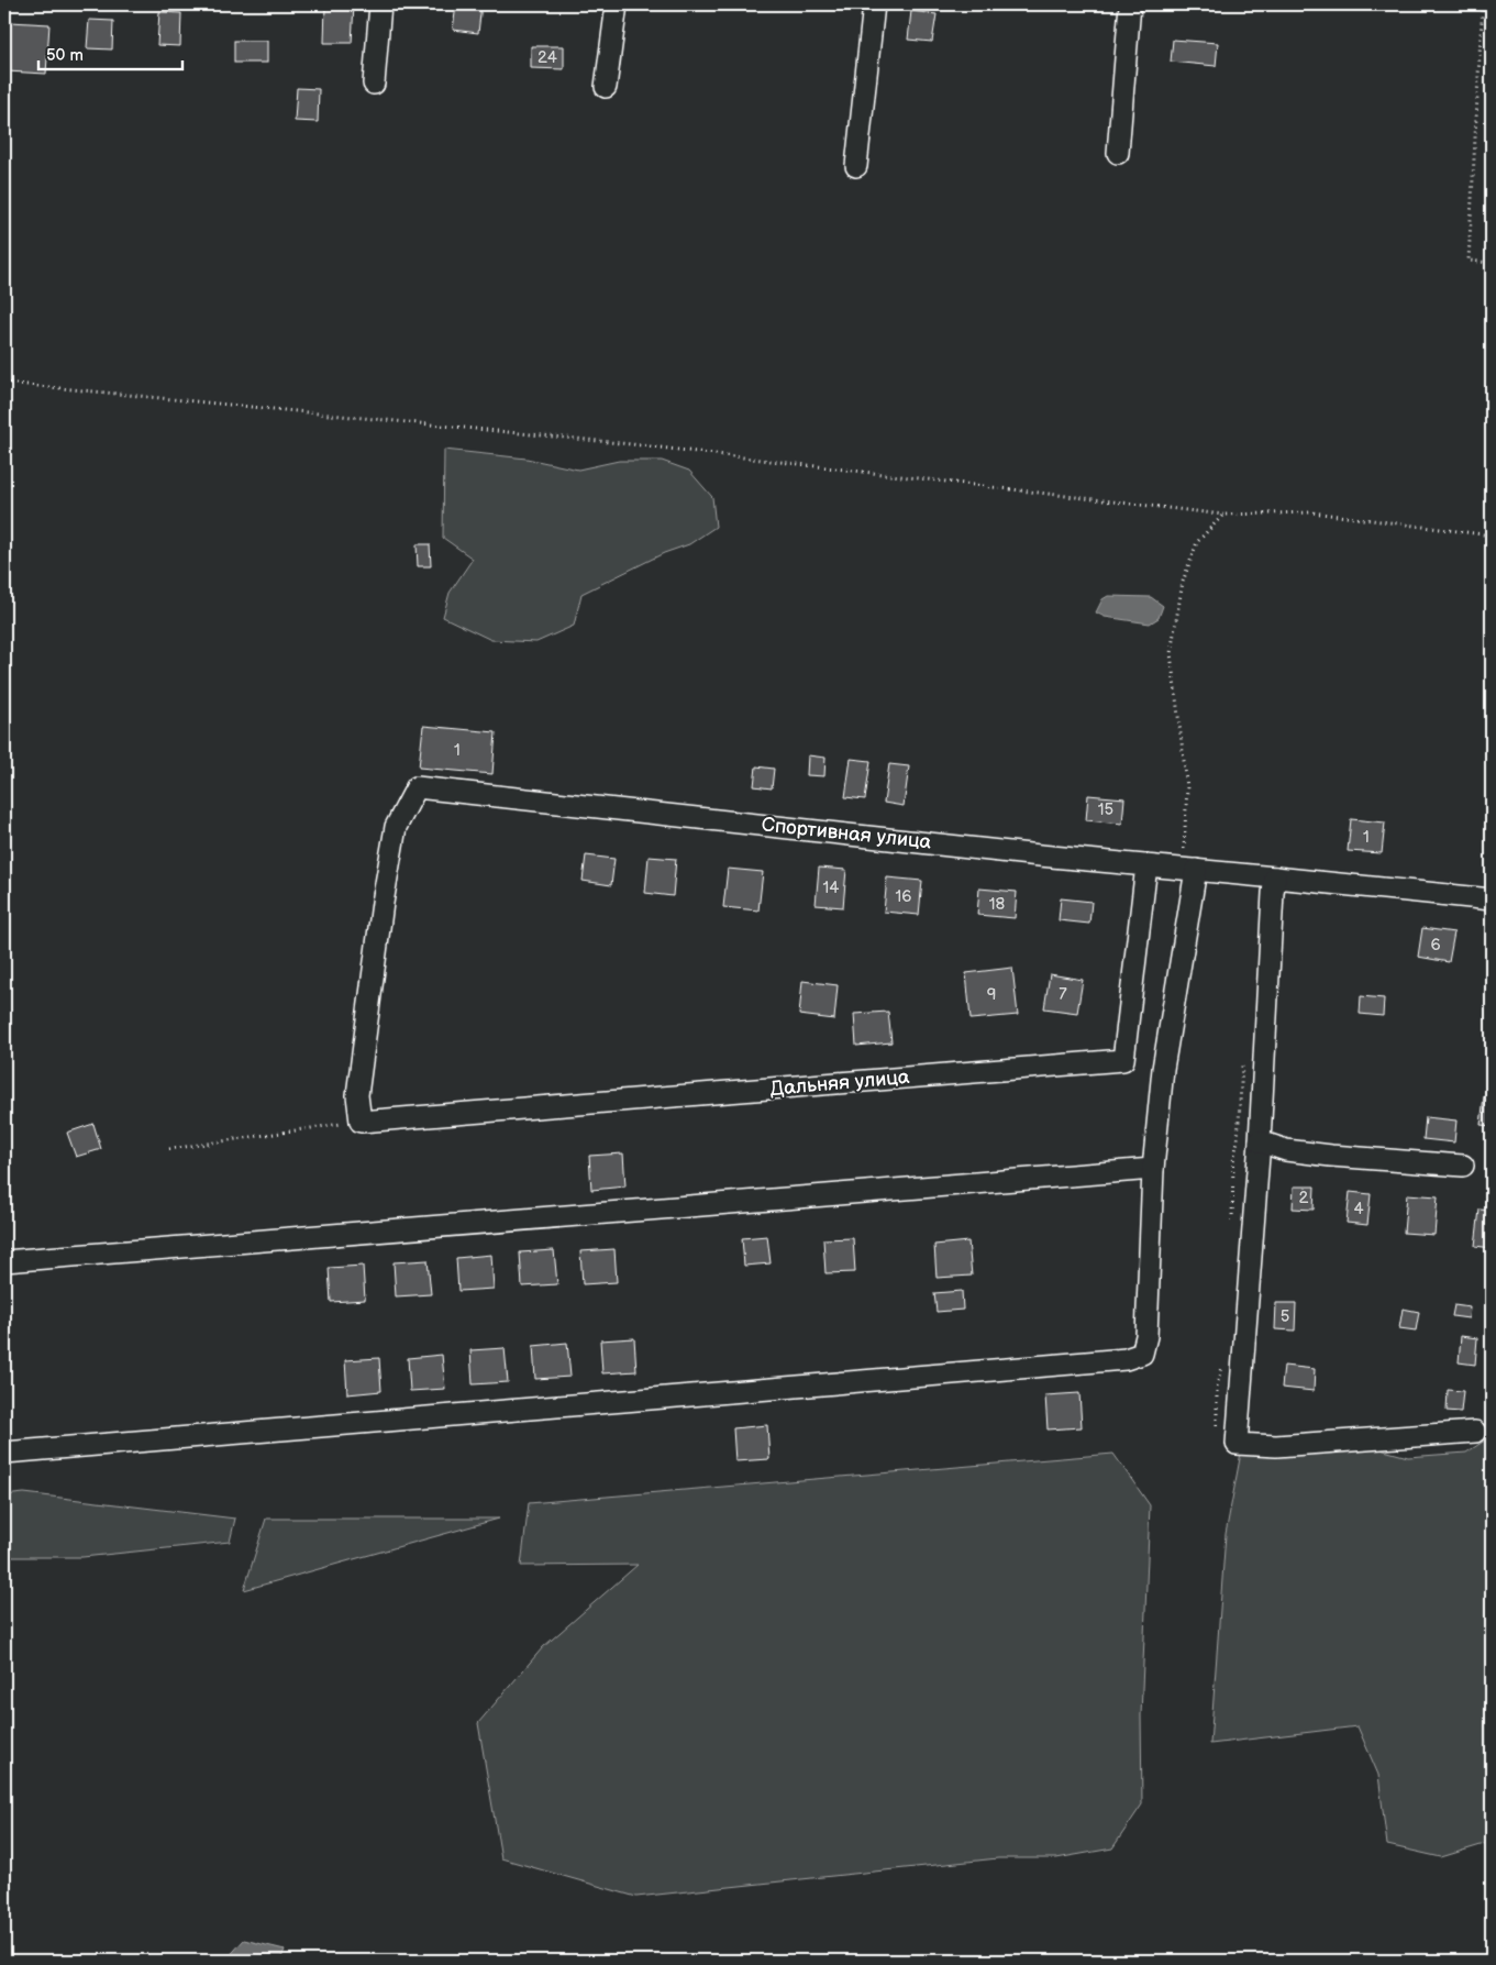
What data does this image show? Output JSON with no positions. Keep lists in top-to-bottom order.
{
  "streets": {
    "street": ["Спортивная улица", "Дальняя улица"]
  },
  "crossings": [
    ["Спортивная улица", "Дальняя улица"]
  ],
  "house_numbers": [
    "24",
    "1",
    "15",
    "1",
    "14",
    "16",
    "18",
    "6",
    "9",
    "7",
    "2",
    "4",
    "5"
  ],
  "scale_bar": "50 m"
}
